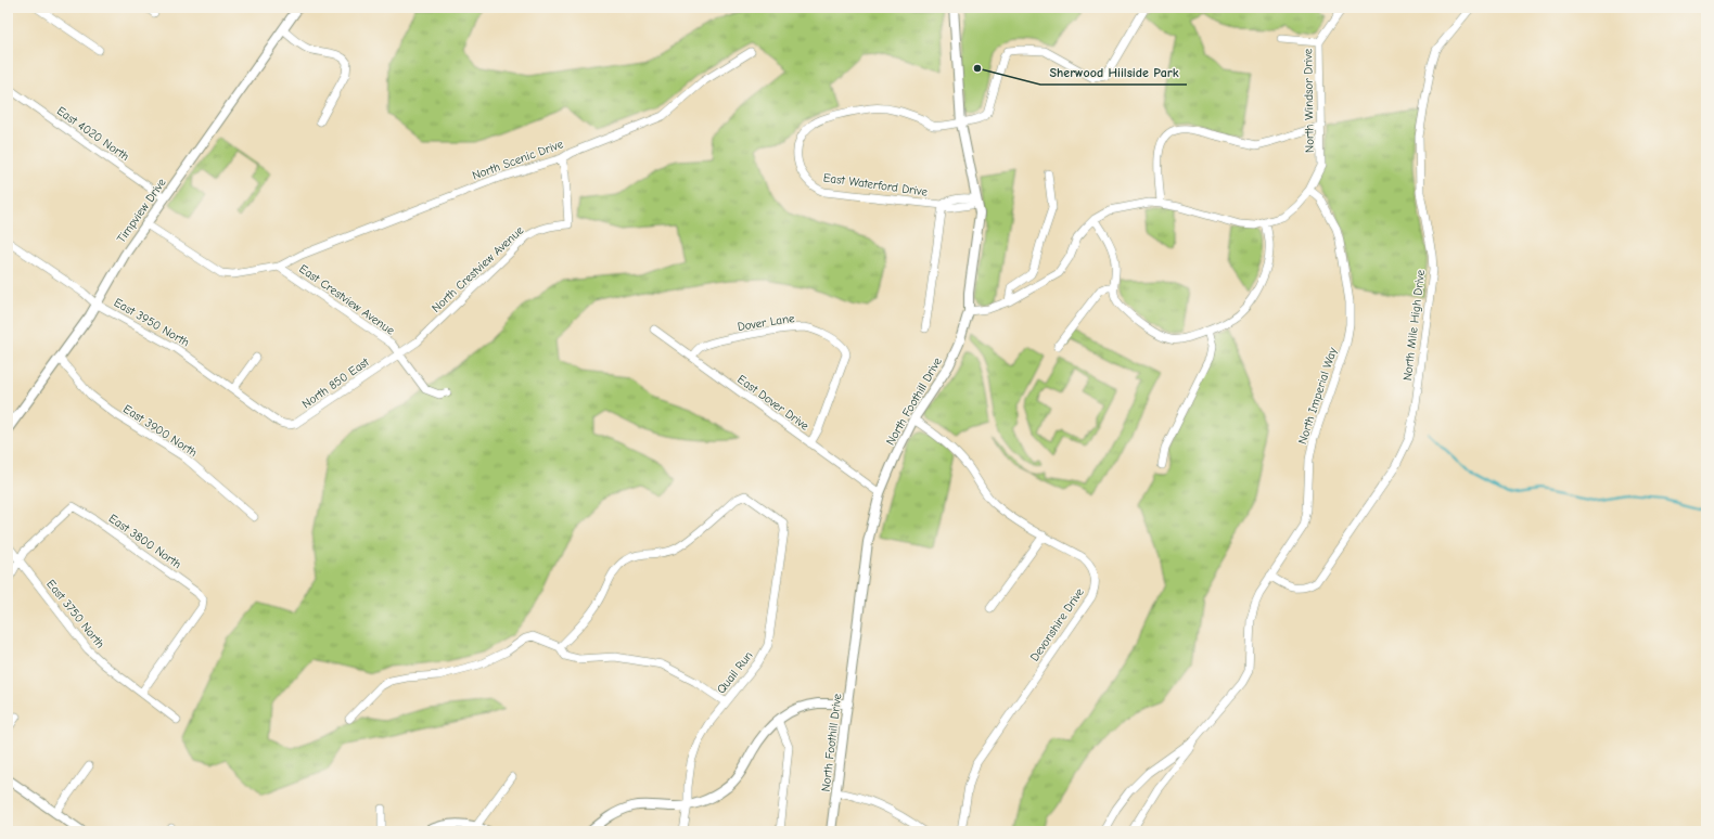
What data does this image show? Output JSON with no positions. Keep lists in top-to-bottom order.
{
  "streets": {
    "street": [
      "North Windsor Drive",
      "East 4020 North",
      "North Scenic Drive",
      "East Waterford Drive",
      "Timpview Drive",
      "North Crestview Avenue",
      "East Crestview Avenue",
      "East 3950 North",
      "Dover Lane",
      "North Mile High Drive",
      "North 850 East",
      "North Imperial Way",
      "North Foothill Drive",
      "East Dover Drive",
      "East 3900 North",
      "East 3800 North",
      "East 3750 North",
      "Devonshire Drive",
      "Quail Run"
    ]
  },
  "crossings": [
    ["North Windsor Drive", "North Imperial Way"],
    ["North Windsor Drive", "North Foothill Drive"],
    ["East 4020 North", "Timpview Drive"],
    ["North Scenic Drive", "Timpview Drive"],
    ["North Scenic Drive", "North Crestview Avenue"],
    ["North Scenic Drive", "East Crestview Avenue"],
    ["East Waterford Drive", "North Foothill Drive"],
    ["Timpview Drive", "East 3950 North"],
    ["Timpview Drive", "East 3900 North"],
    ["North Crestview Avenue", "East Crestview Avenue"],
    ["North Crestview Avenue", "North 850 East"],
    ["East Crestview Avenue", "North 850 East"],
    ["East 3950 North", "North 850 East"],
    ["Dover Lane", "East Dover Drive"],
    ["North Mile High Drive", "North Imperial Way"],
    ["North Foothill Drive", "East Dover Drive"],
    ["North Foothill Drive", "Devonshire Drive"],
    ["East 3800 North", "East 3750 North"]
  ],
  "places": ["Sherwood Hiilside Park"]
}
